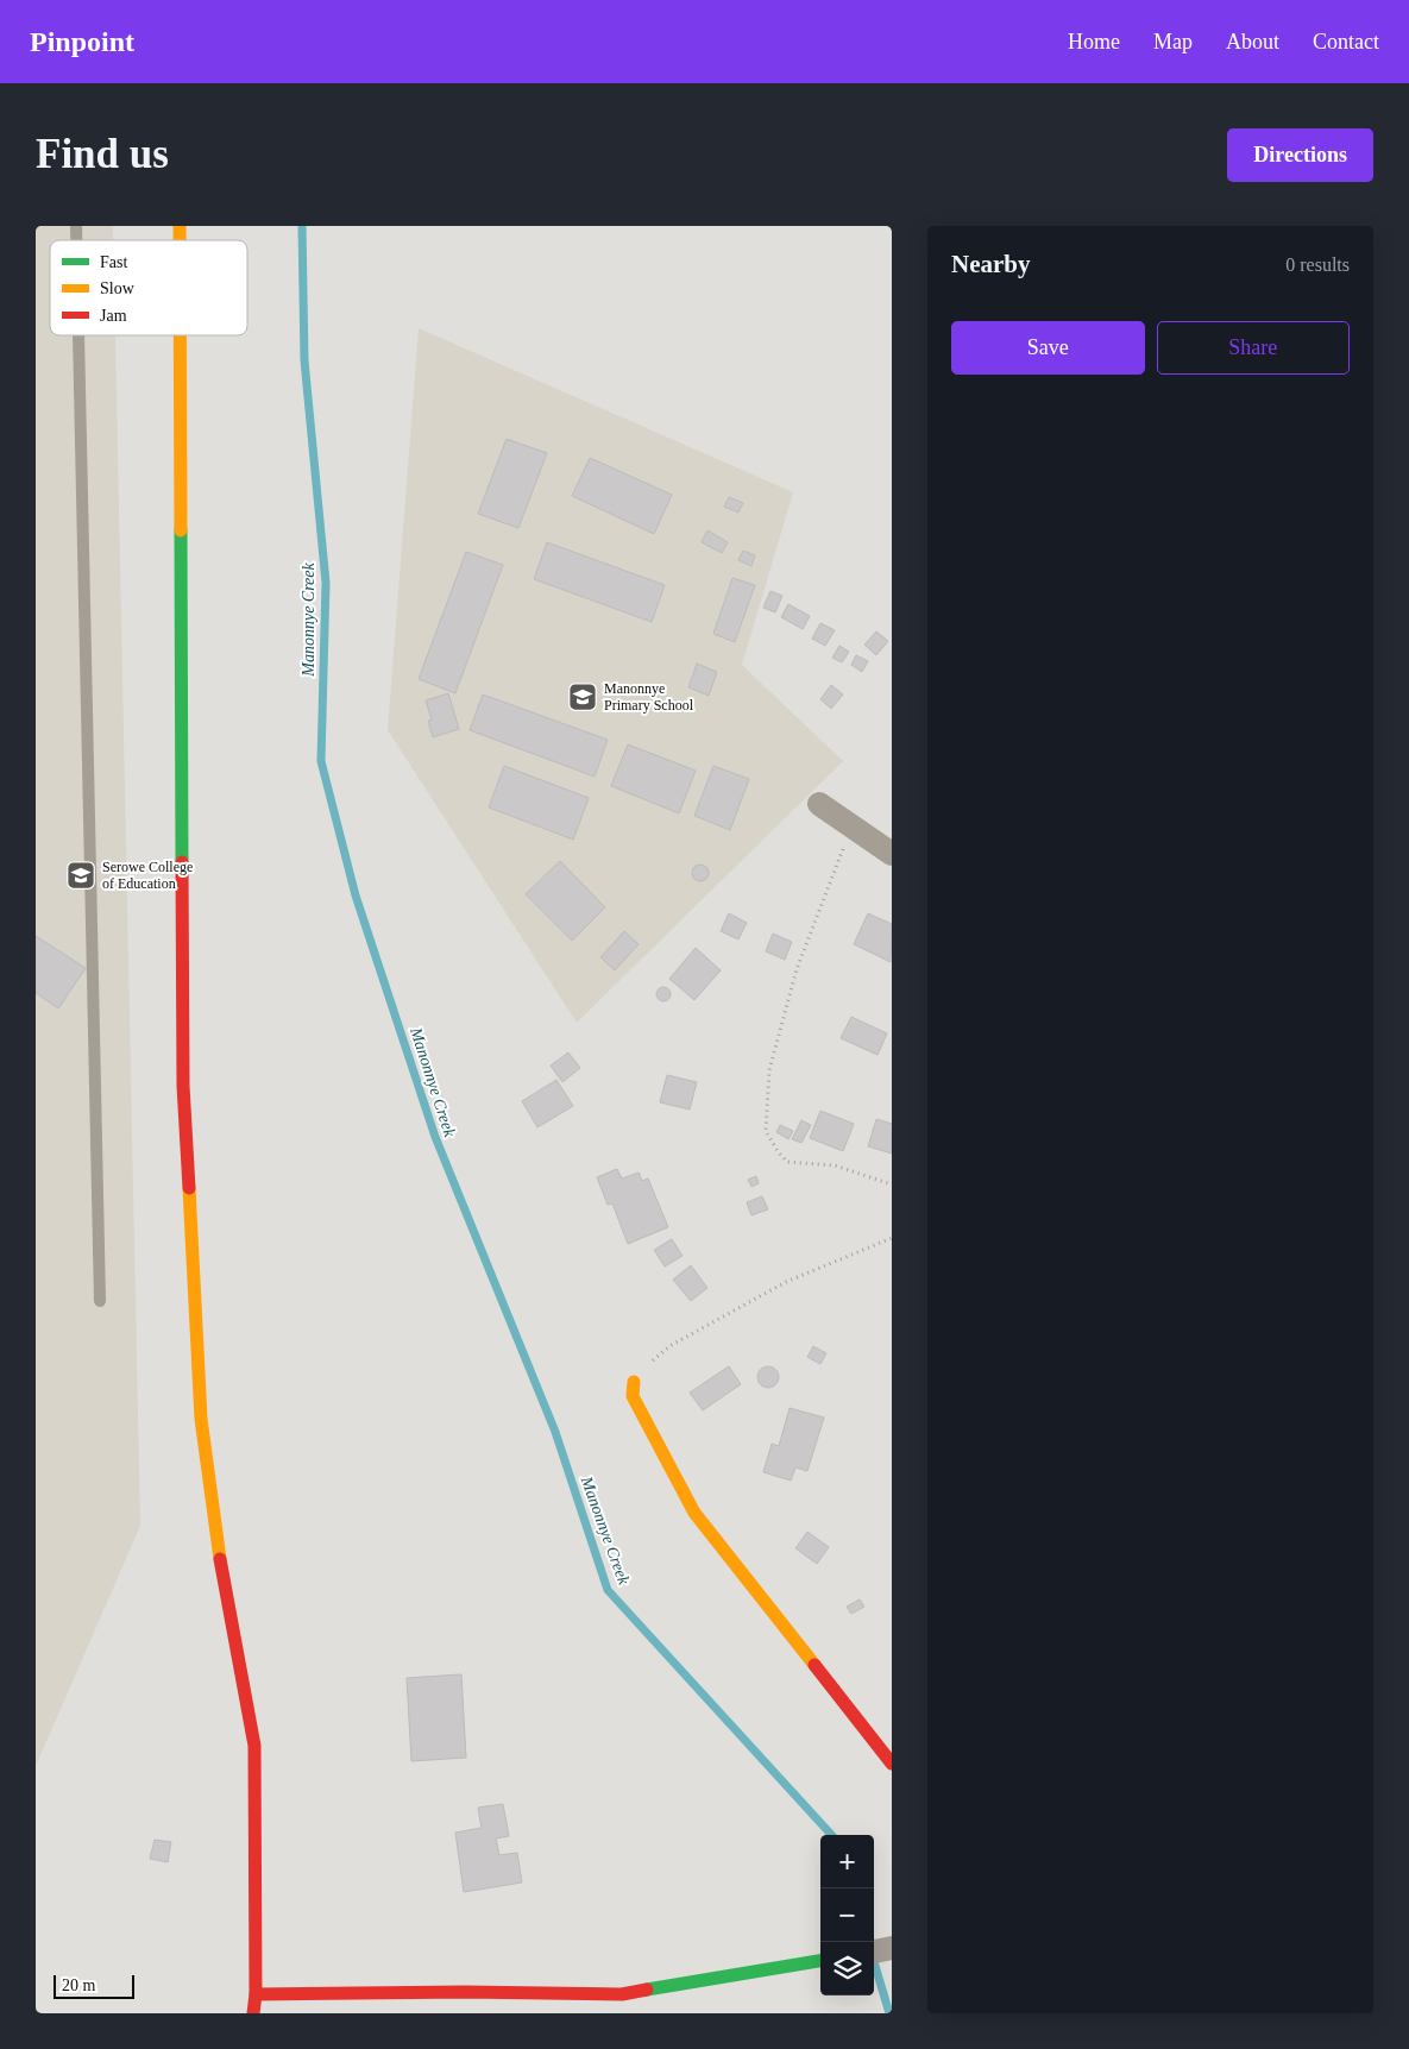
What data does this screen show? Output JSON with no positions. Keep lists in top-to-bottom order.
{
  "water": ["Manonnye Creek"],
  "places": {
    "school or university": ["Manonnye Primary School", "Serowe College of Education"]
  },
  "legend": ["Fast", "Slow", "Jam"],
  "scale_bar": "20 m",
  "page": {
    "header": "Pinpoint",
    "nav": [
      "Home",
      "Map",
      "About",
      "Contact"
    ],
    "buttons": [
      "Directions",
      ["Save", "Share"]
    ],
    "title": "Find us",
    "heading": ["Nearby", "0 results"],
    "map_buttons": ["+", "−"],
    "scale": "20 m"
  }
}
